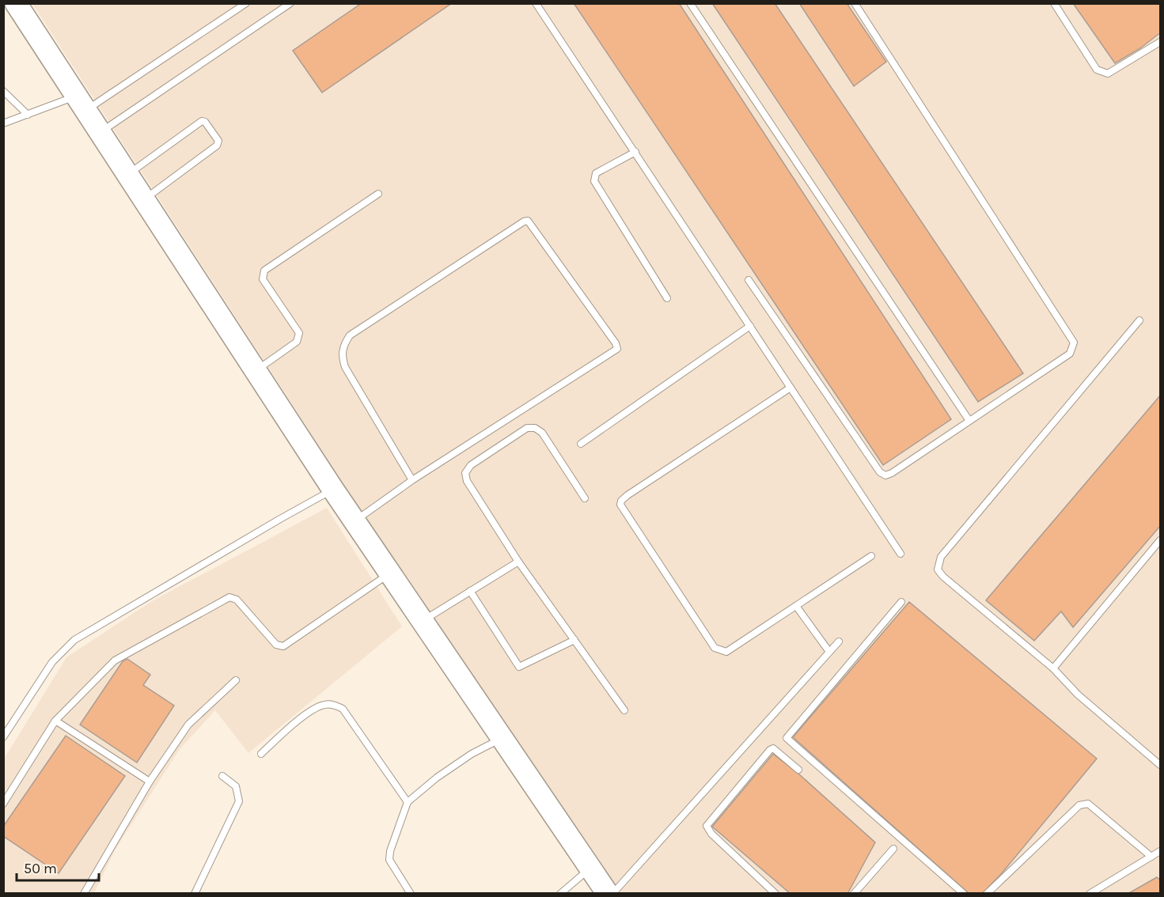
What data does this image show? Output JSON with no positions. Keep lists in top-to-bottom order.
{
  "scale_bar": "50 m"
}
